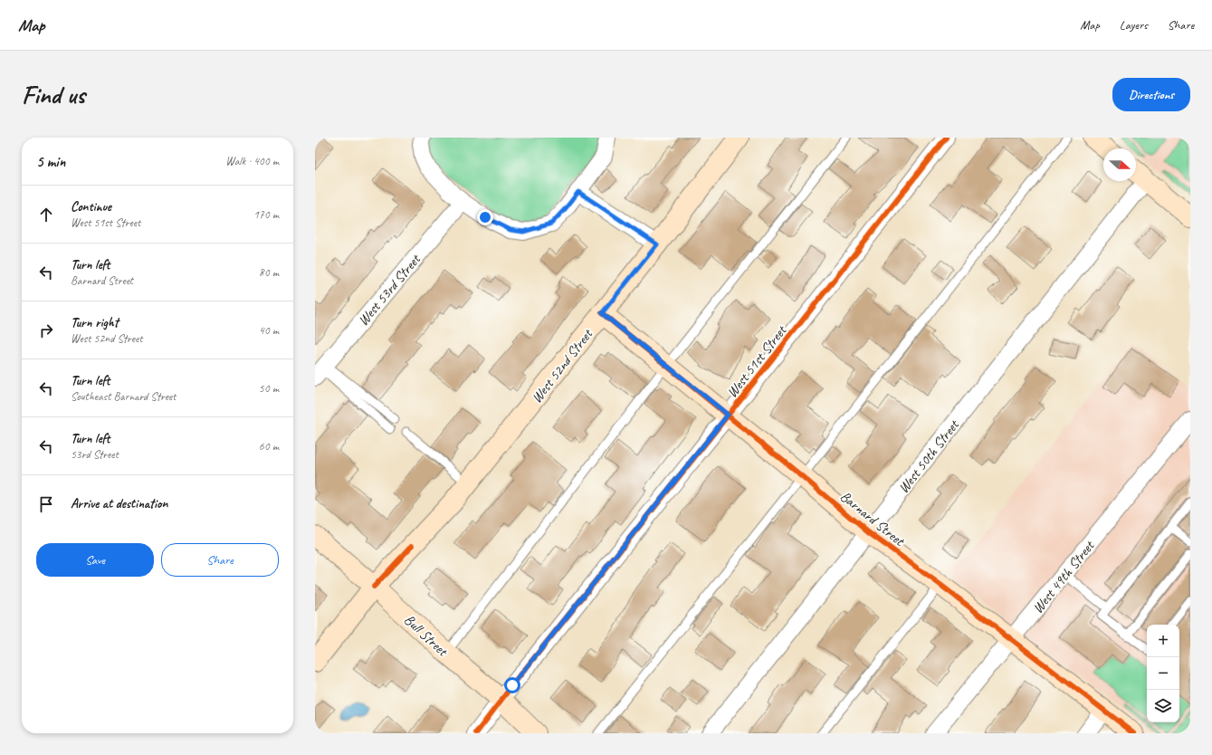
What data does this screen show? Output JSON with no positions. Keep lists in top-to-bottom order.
{
  "streets": {
    "street": [
      "West 53rd Street",
      "West 51st Street",
      "West 52nd Street",
      "West 50th Street",
      "Barnard Street",
      "West 49th Street",
      "Bull Street"
    ]
  },
  "crossings": [
    ["West 51st Street", "Barnard Street"],
    ["West 51st Street", "Bull Street"],
    ["West 52nd Street", "Barnard Street"],
    ["West 52nd Street", "Bull Street"],
    ["West 50th Street", "Barnard Street"],
    ["Barnard Street", "West 49th Street"]
  ],
  "north": "right",
  "page": {
    "header": "Map",
    "nav": ["Map", "Layers", "Share"],
    "buttons": [
      "Directions",
      ["Save", "Share"]
    ],
    "title": "Find us",
    "heading": ["5 min", "Walk · 400 m"],
    "list": [
      ["Continue", "West 51st Street", "170 m"],
      ["Turn left", "Barnard Street", "80 m"],
      ["Turn right", "West 52nd Street", "40 m"],
      ["Turn left", "Southeast Barnard Street", "50 m"],
      ["Turn left", "53rd Street", "60 m"],
      "Arrive at destination"
    ],
    "map_buttons": ["+", "−"]
  }
}
